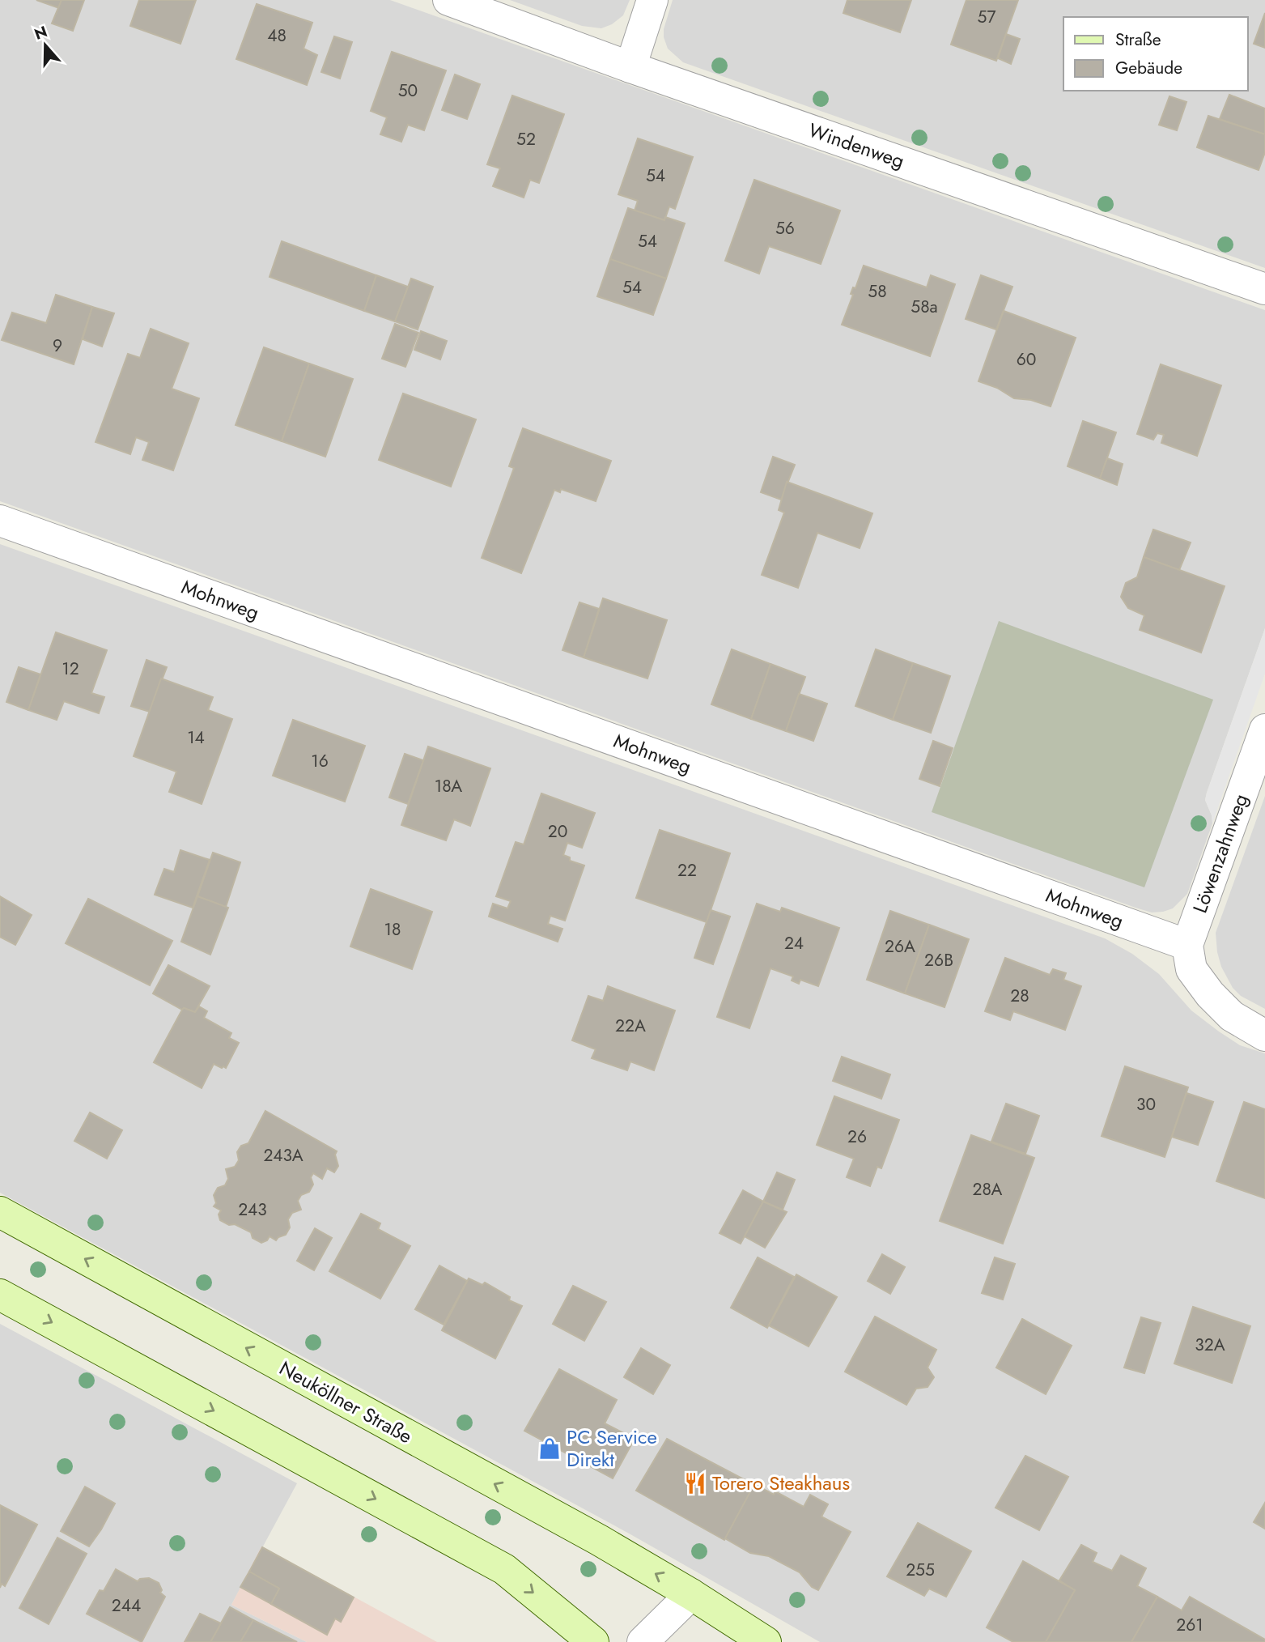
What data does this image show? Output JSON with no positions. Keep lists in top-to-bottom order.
{
  "streets": {
    "main road": ["Neuköllner Straße"],
    "street": ["Windenweg", "Mohnweg", "Löwenzahnweg"]
  },
  "crossings": [
    ["Mohnweg", "Löwenzahnweg"]
  ],
  "places": {
    "shop": ["PC Service Direkt"],
    "restaurant": ["Torero Steakhaus"]
  },
  "house_numbers": [
    "57",
    "48",
    "50",
    "52",
    "54",
    "56",
    "54",
    "54",
    "58",
    "58a",
    "9",
    "60",
    "12",
    "14",
    "16",
    "18A",
    "20",
    "22",
    "18",
    "24",
    "26A",
    "26B",
    "28",
    "22A",
    "30",
    "26",
    "243A",
    "28A",
    "243",
    "32A",
    "255",
    "244",
    "261"
  ],
  "legend": ["Straße", "Gebäude"],
  "north": "top"
}
